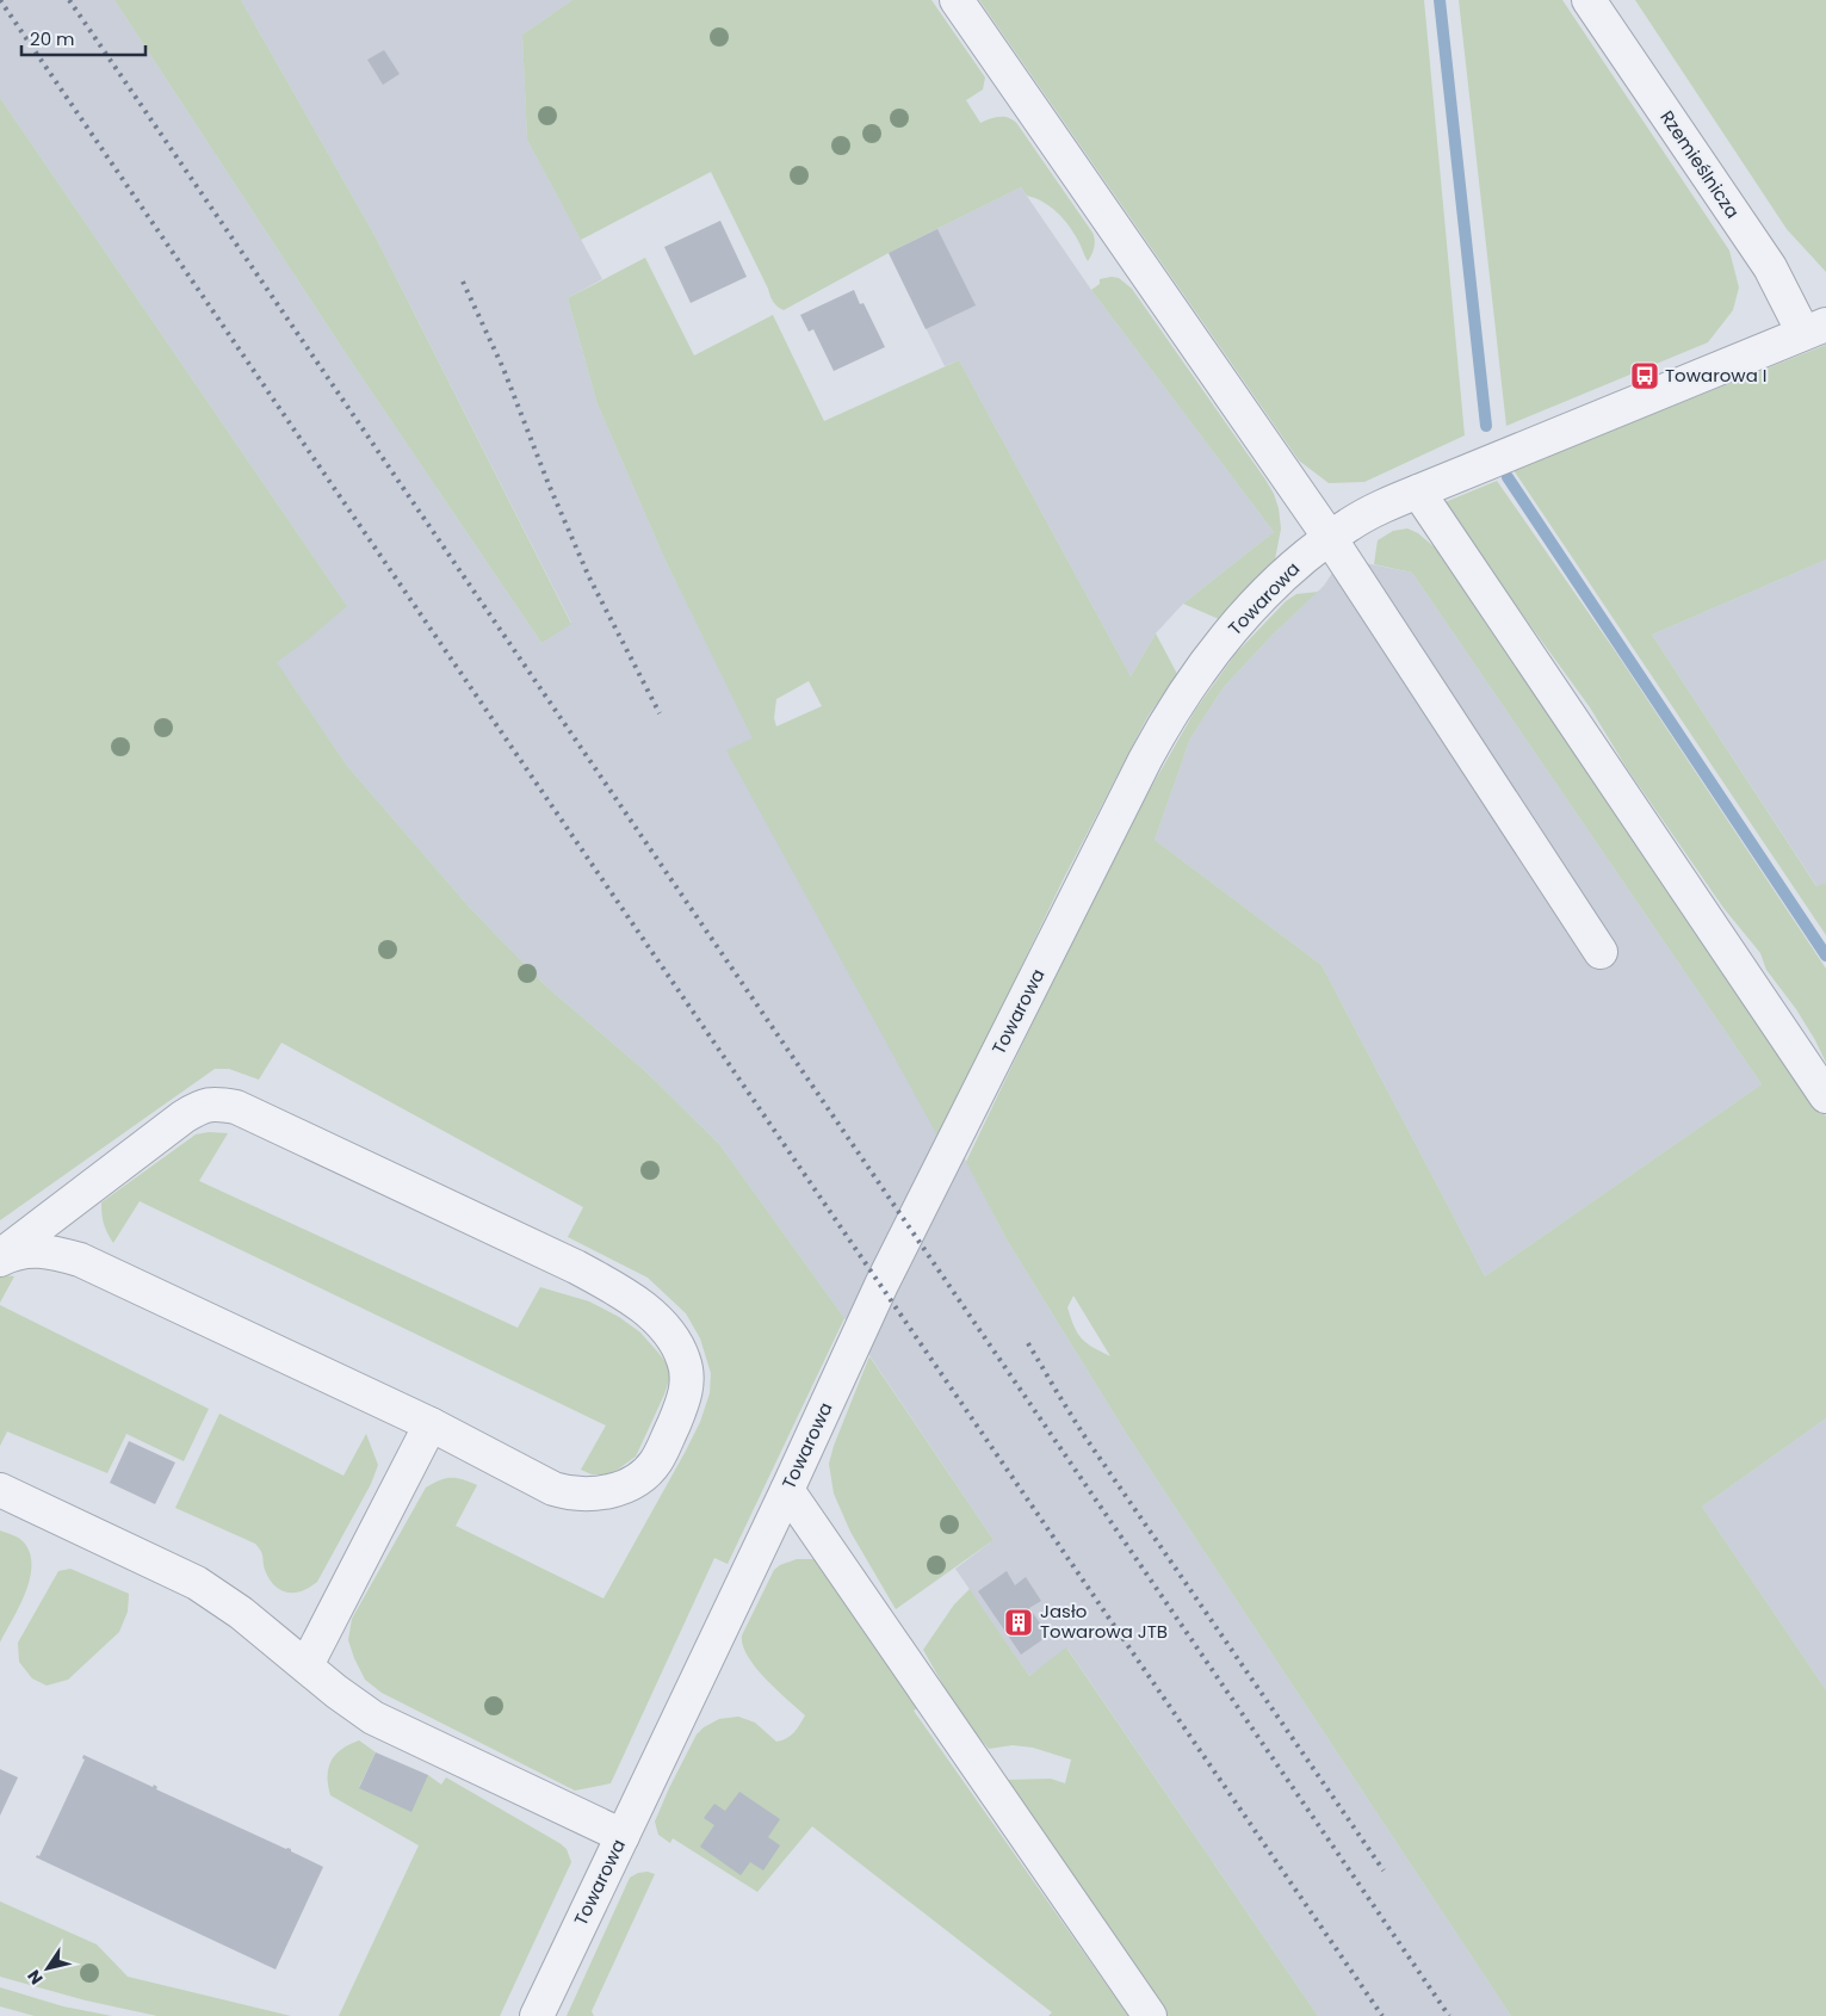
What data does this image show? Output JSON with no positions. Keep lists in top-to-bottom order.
{
  "streets": {
    "street": ["Rzemieślnicza", "Towarowa"]
  },
  "crossings": [
    ["Rzemieślnicza", "Towarowa"]
  ],
  "places": {
    "bus stop": ["Towarowa I"],
    "building": ["Jasło Towarowa JTB"]
  },
  "scale_bar": "20 m",
  "north": "bottom left"
}
